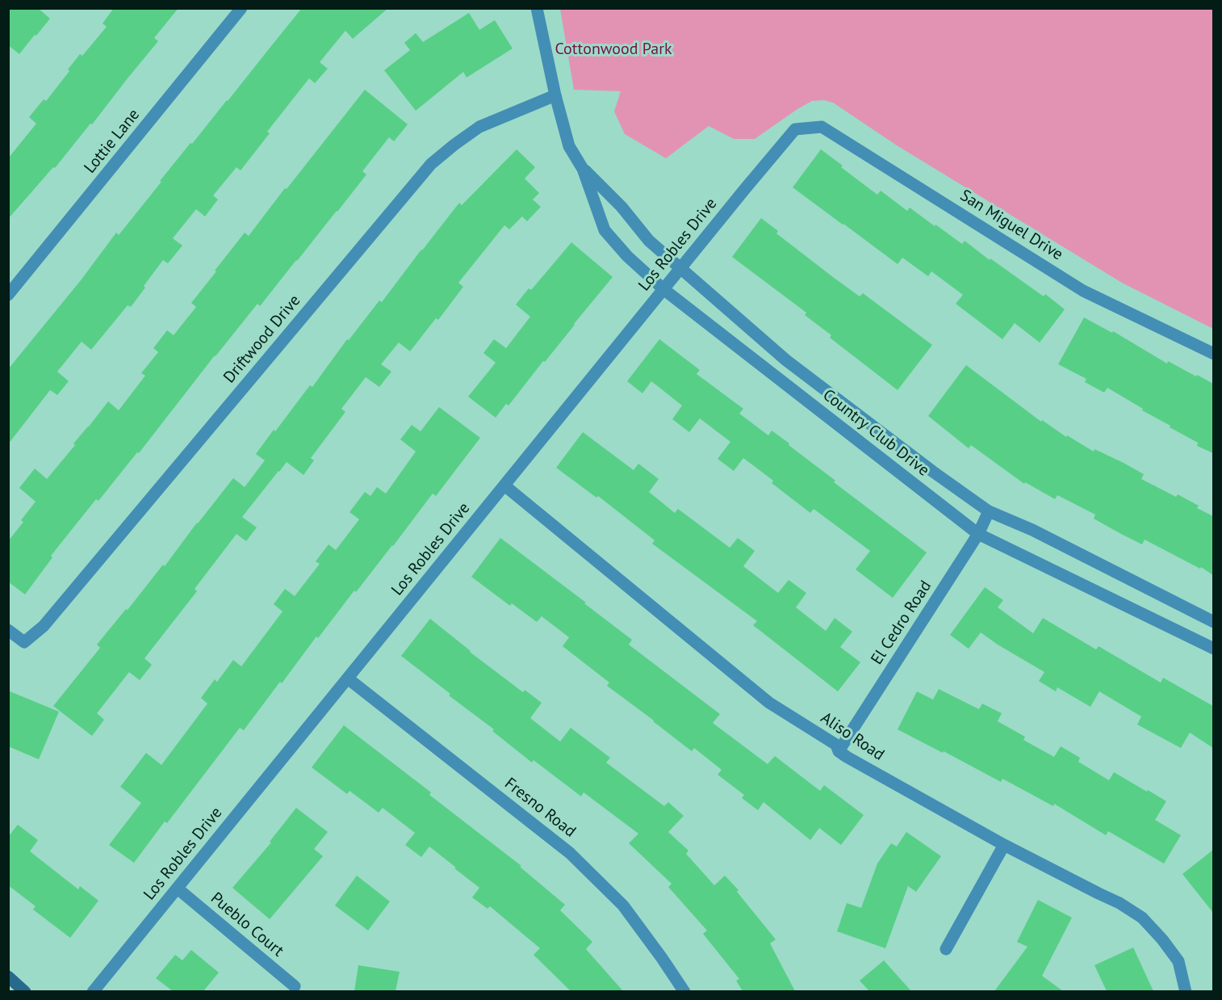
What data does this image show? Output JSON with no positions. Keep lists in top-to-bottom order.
{
  "streets": {
    "street": [
      "Lottie Lane",
      "San Miguel Drive",
      "Los Robles Drive",
      "Driftwood Drive",
      "Country Club Drive",
      "El Cedro Road",
      "Aliso Road",
      "Fresno Road",
      "Pueblo Court"
    ]
  },
  "crossings": [
    ["San Miguel Drive", "Los Robles Drive"],
    ["Los Robles Drive", "Country Club Drive"],
    ["Los Robles Drive", "Aliso Road"],
    ["Los Robles Drive", "Fresno Road"],
    ["Los Robles Drive", "Pueblo Court"],
    ["Driftwood Drive", "Country Club Drive"],
    ["Country Club Drive", "El Cedro Road"],
    ["El Cedro Road", "Aliso Road"]
  ],
  "parks": ["Cottonwood Park"]
}
